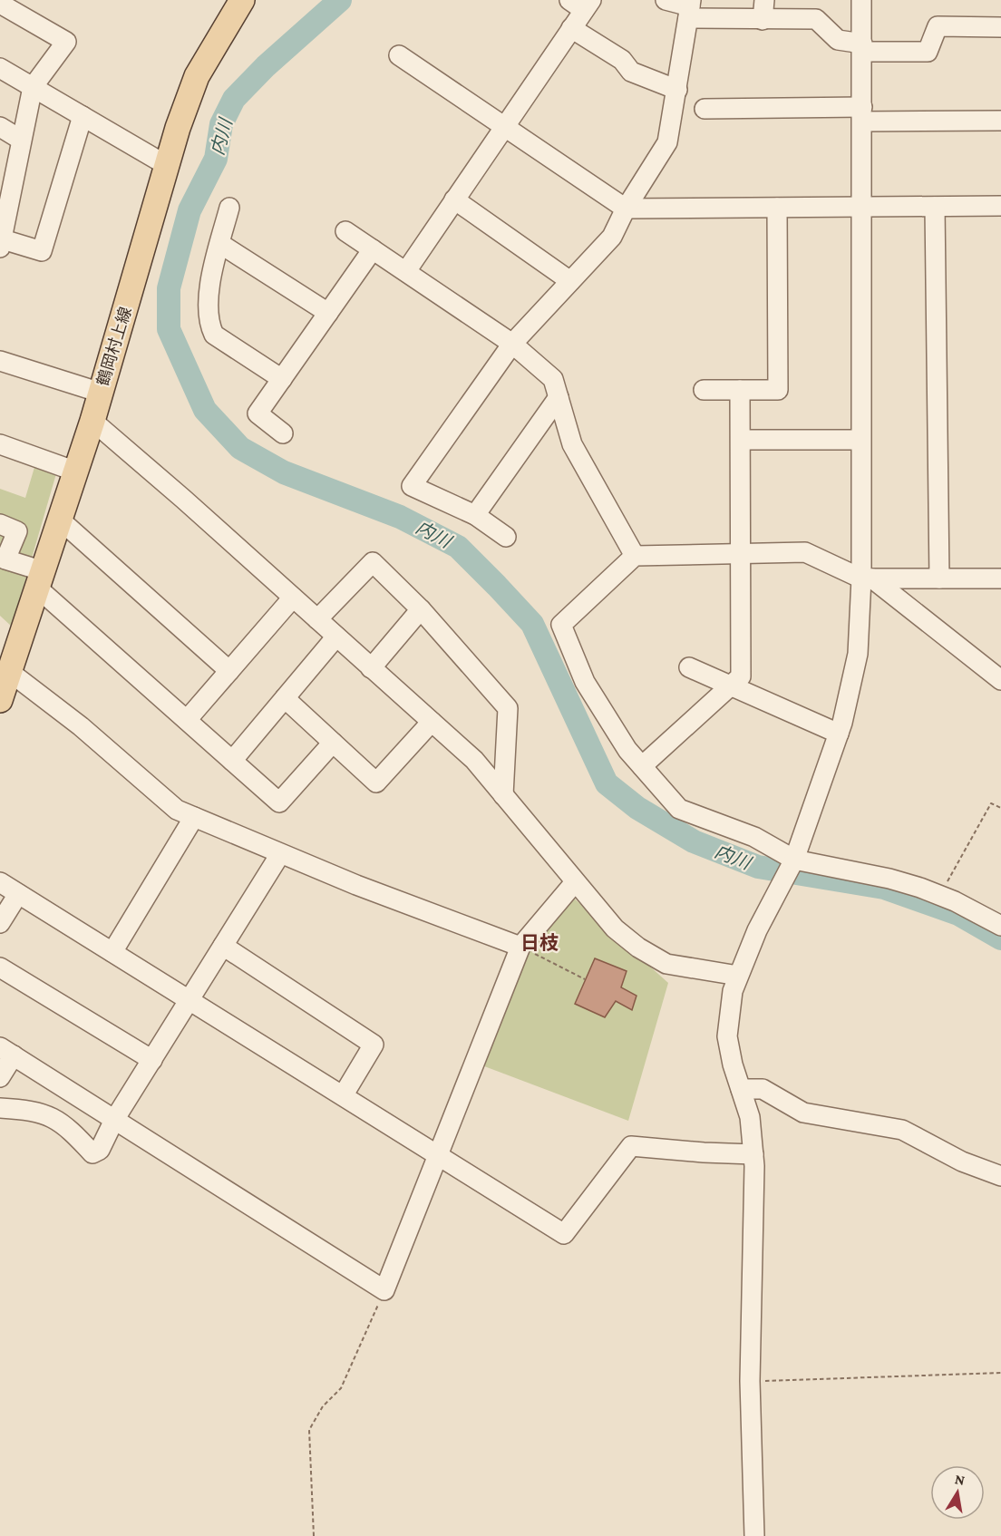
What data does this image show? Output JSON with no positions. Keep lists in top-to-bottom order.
{
  "streets": {
    "main road": ["鶴岡村上線"]
  },
  "districts": ["日枝"],
  "water": ["内川"],
  "north": "top"
}
